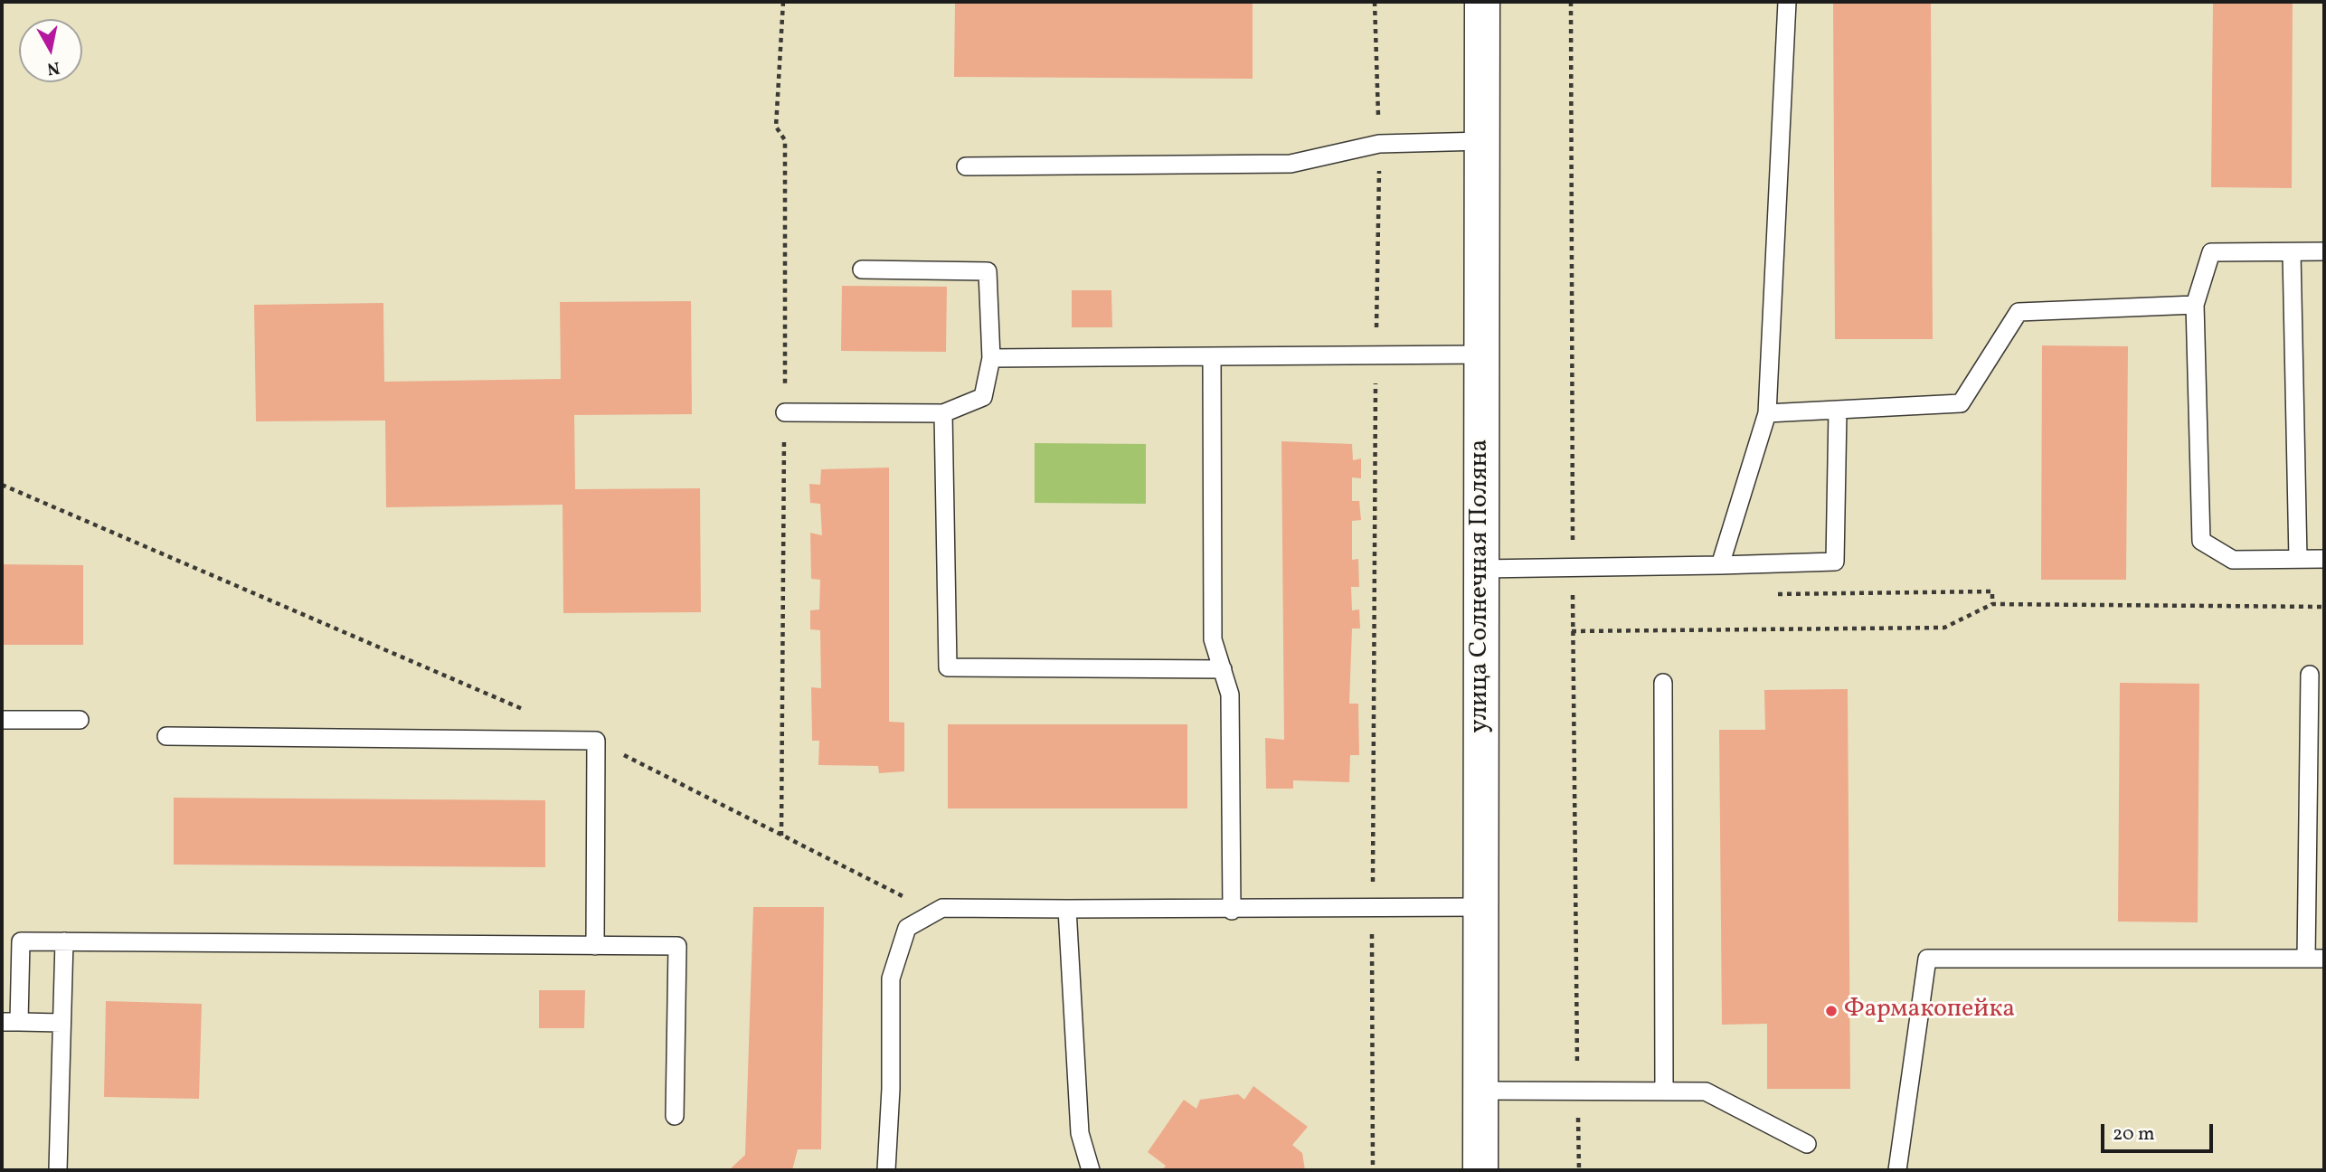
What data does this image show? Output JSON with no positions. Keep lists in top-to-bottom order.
{
  "streets": {
    "street": ["улица Солнечная Поляна"]
  },
  "places": ["Фармакопейка"],
  "scale_bar": "20 m",
  "north": "bottom"
}
